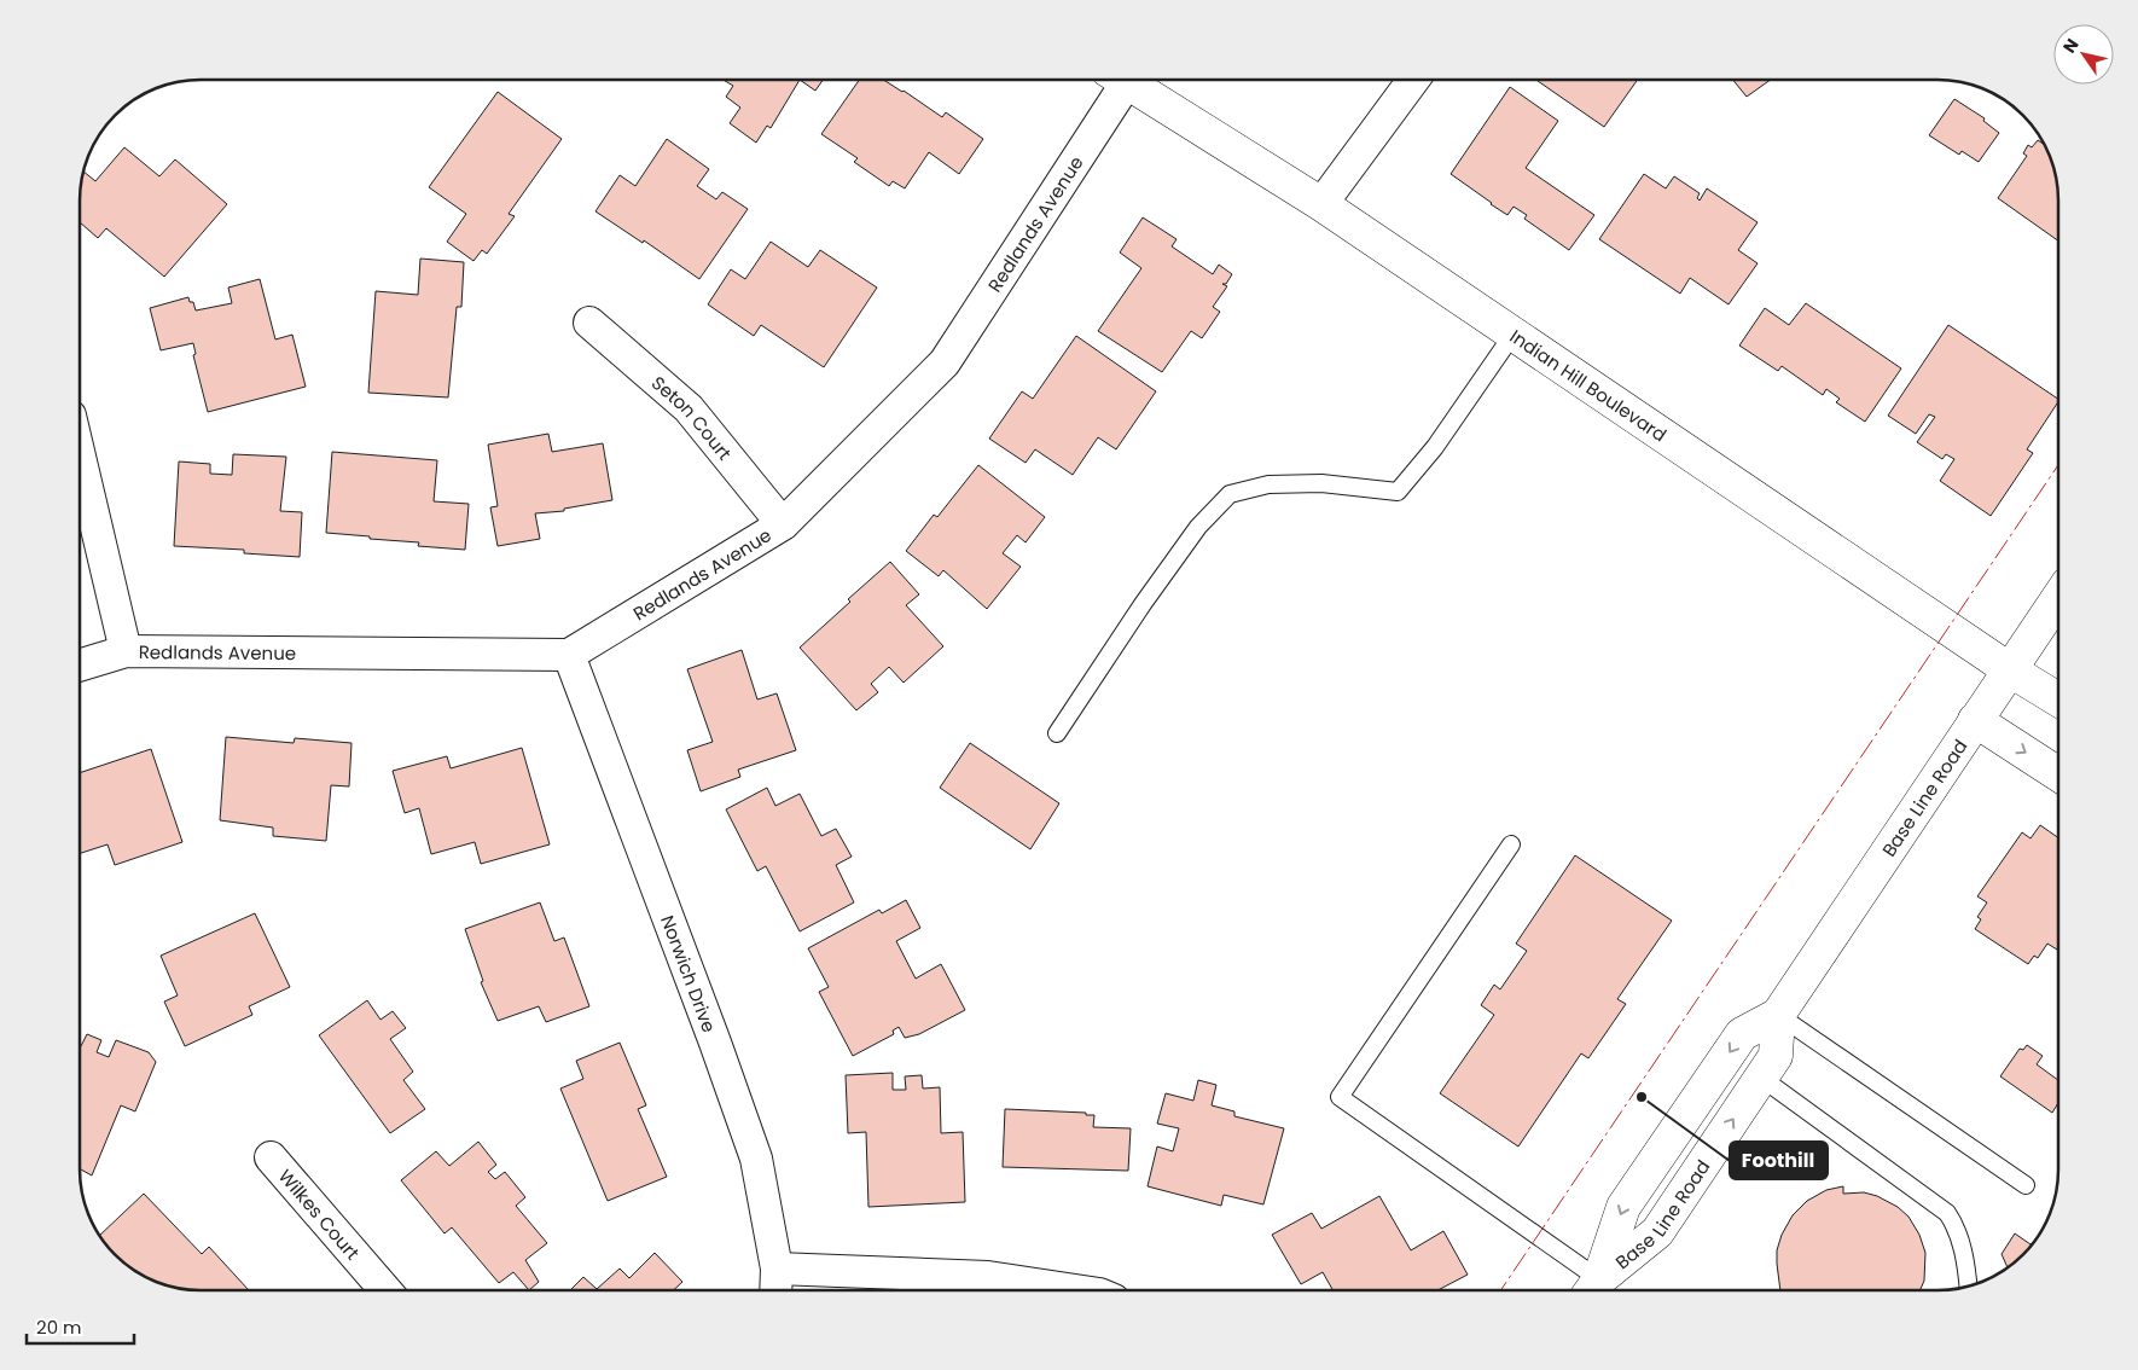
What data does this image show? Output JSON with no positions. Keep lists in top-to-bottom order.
{
  "streets": {
    "main road": ["Indian Hill Boulevard", "Base Line Road"],
    "street": [
      "Redlands Avenue",
      "Seton Court",
      "Norwich Drive",
      "Wilkes Court"
    ]
  },
  "crossings": [
    ["Redlands Avenue", "Seton Court"],
    ["Redlands Avenue", "Norwich Drive"],
    ["Indian Hill Boulevard", "Base Line Road"]
  ],
  "places": ["Foothill"],
  "scale_bar": "20 m",
  "north": "top left"
}
